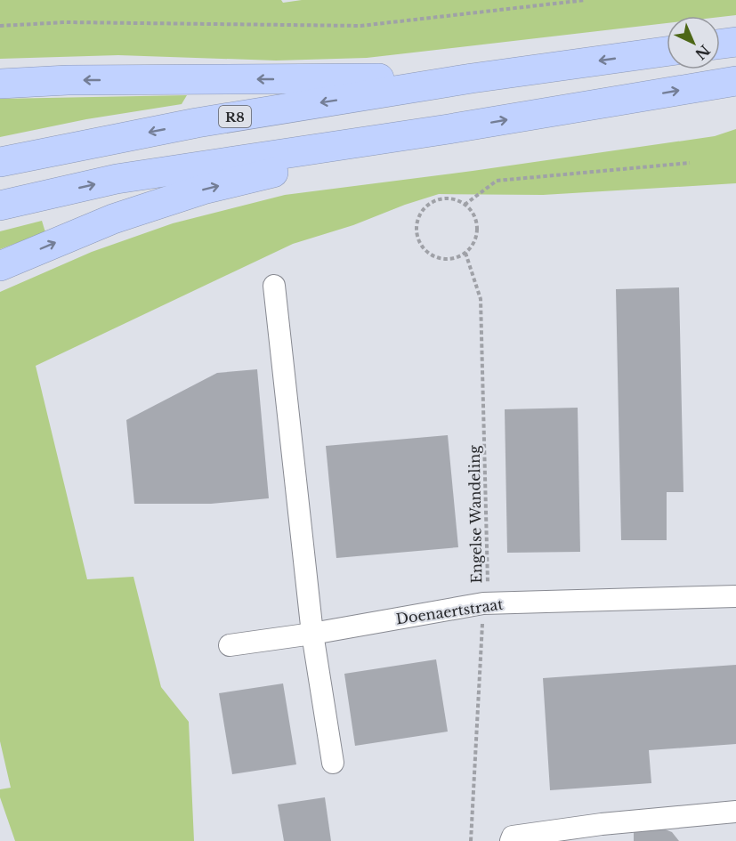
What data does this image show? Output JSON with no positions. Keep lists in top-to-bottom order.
{
  "streets": {
    "highway": ["R8"],
    "street": ["Doenaertstraat"],
    "path": ["Engelse Wandeling"]
  },
  "crossings": [
    ["Engelse Wandeling", "Doenaertstraat"]
  ],
  "north": "bottom right"
}
